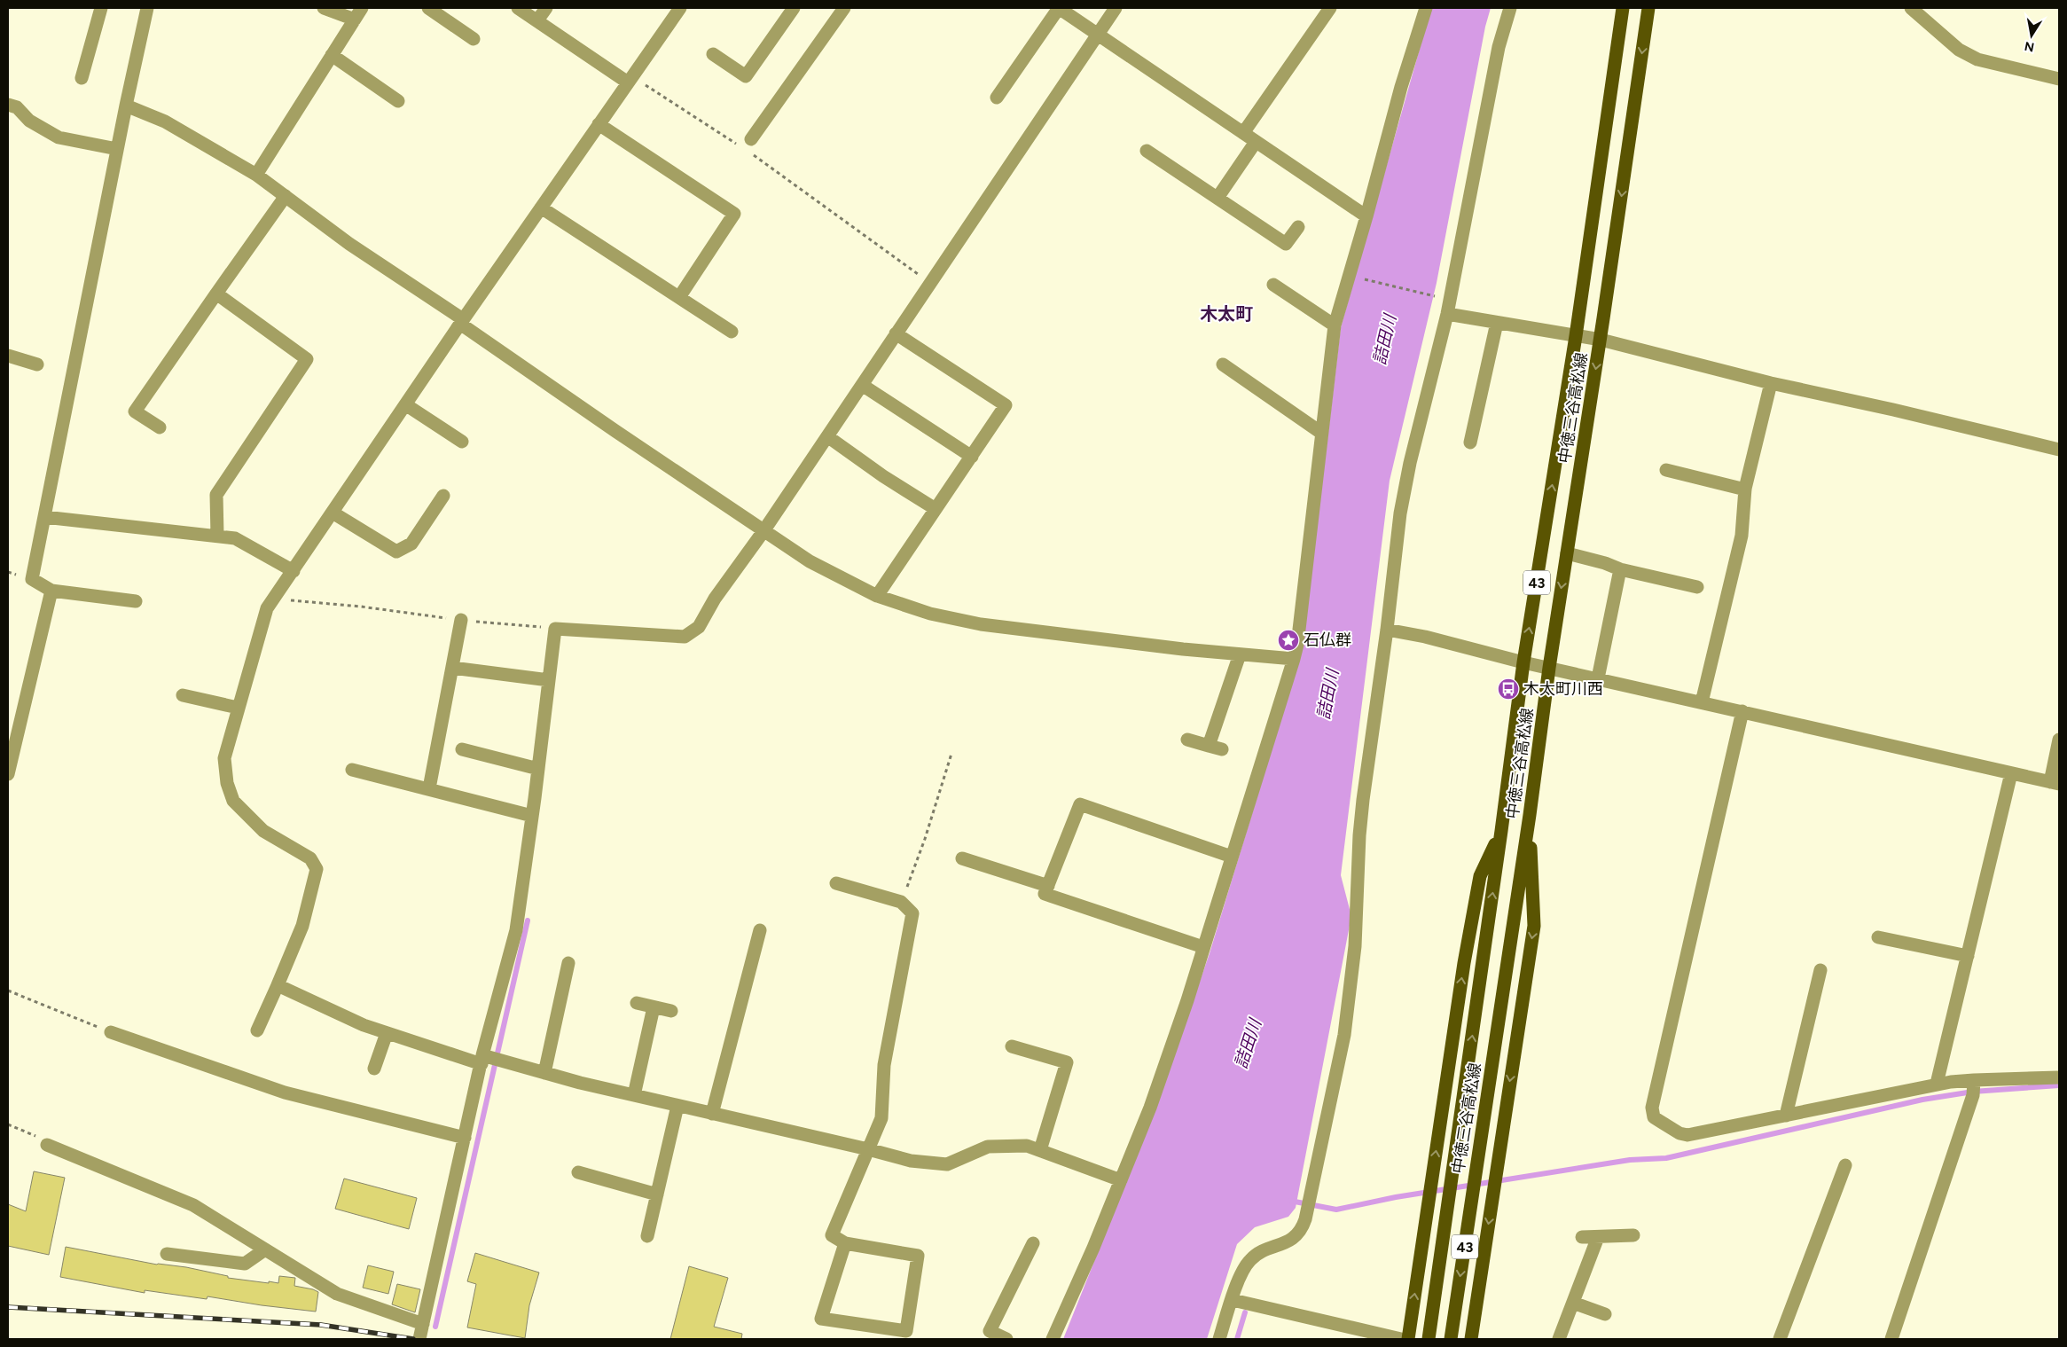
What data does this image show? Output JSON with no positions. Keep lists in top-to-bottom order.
{
  "streets": {
    "main road": ["中徳三谷高松線", "43"]
  },
  "districts": ["木太町"],
  "water": ["詰田川"],
  "places": {
    "place": ["石仏群"],
    "bus stop": ["木太町川西"]
  },
  "north": "bottom"
}
